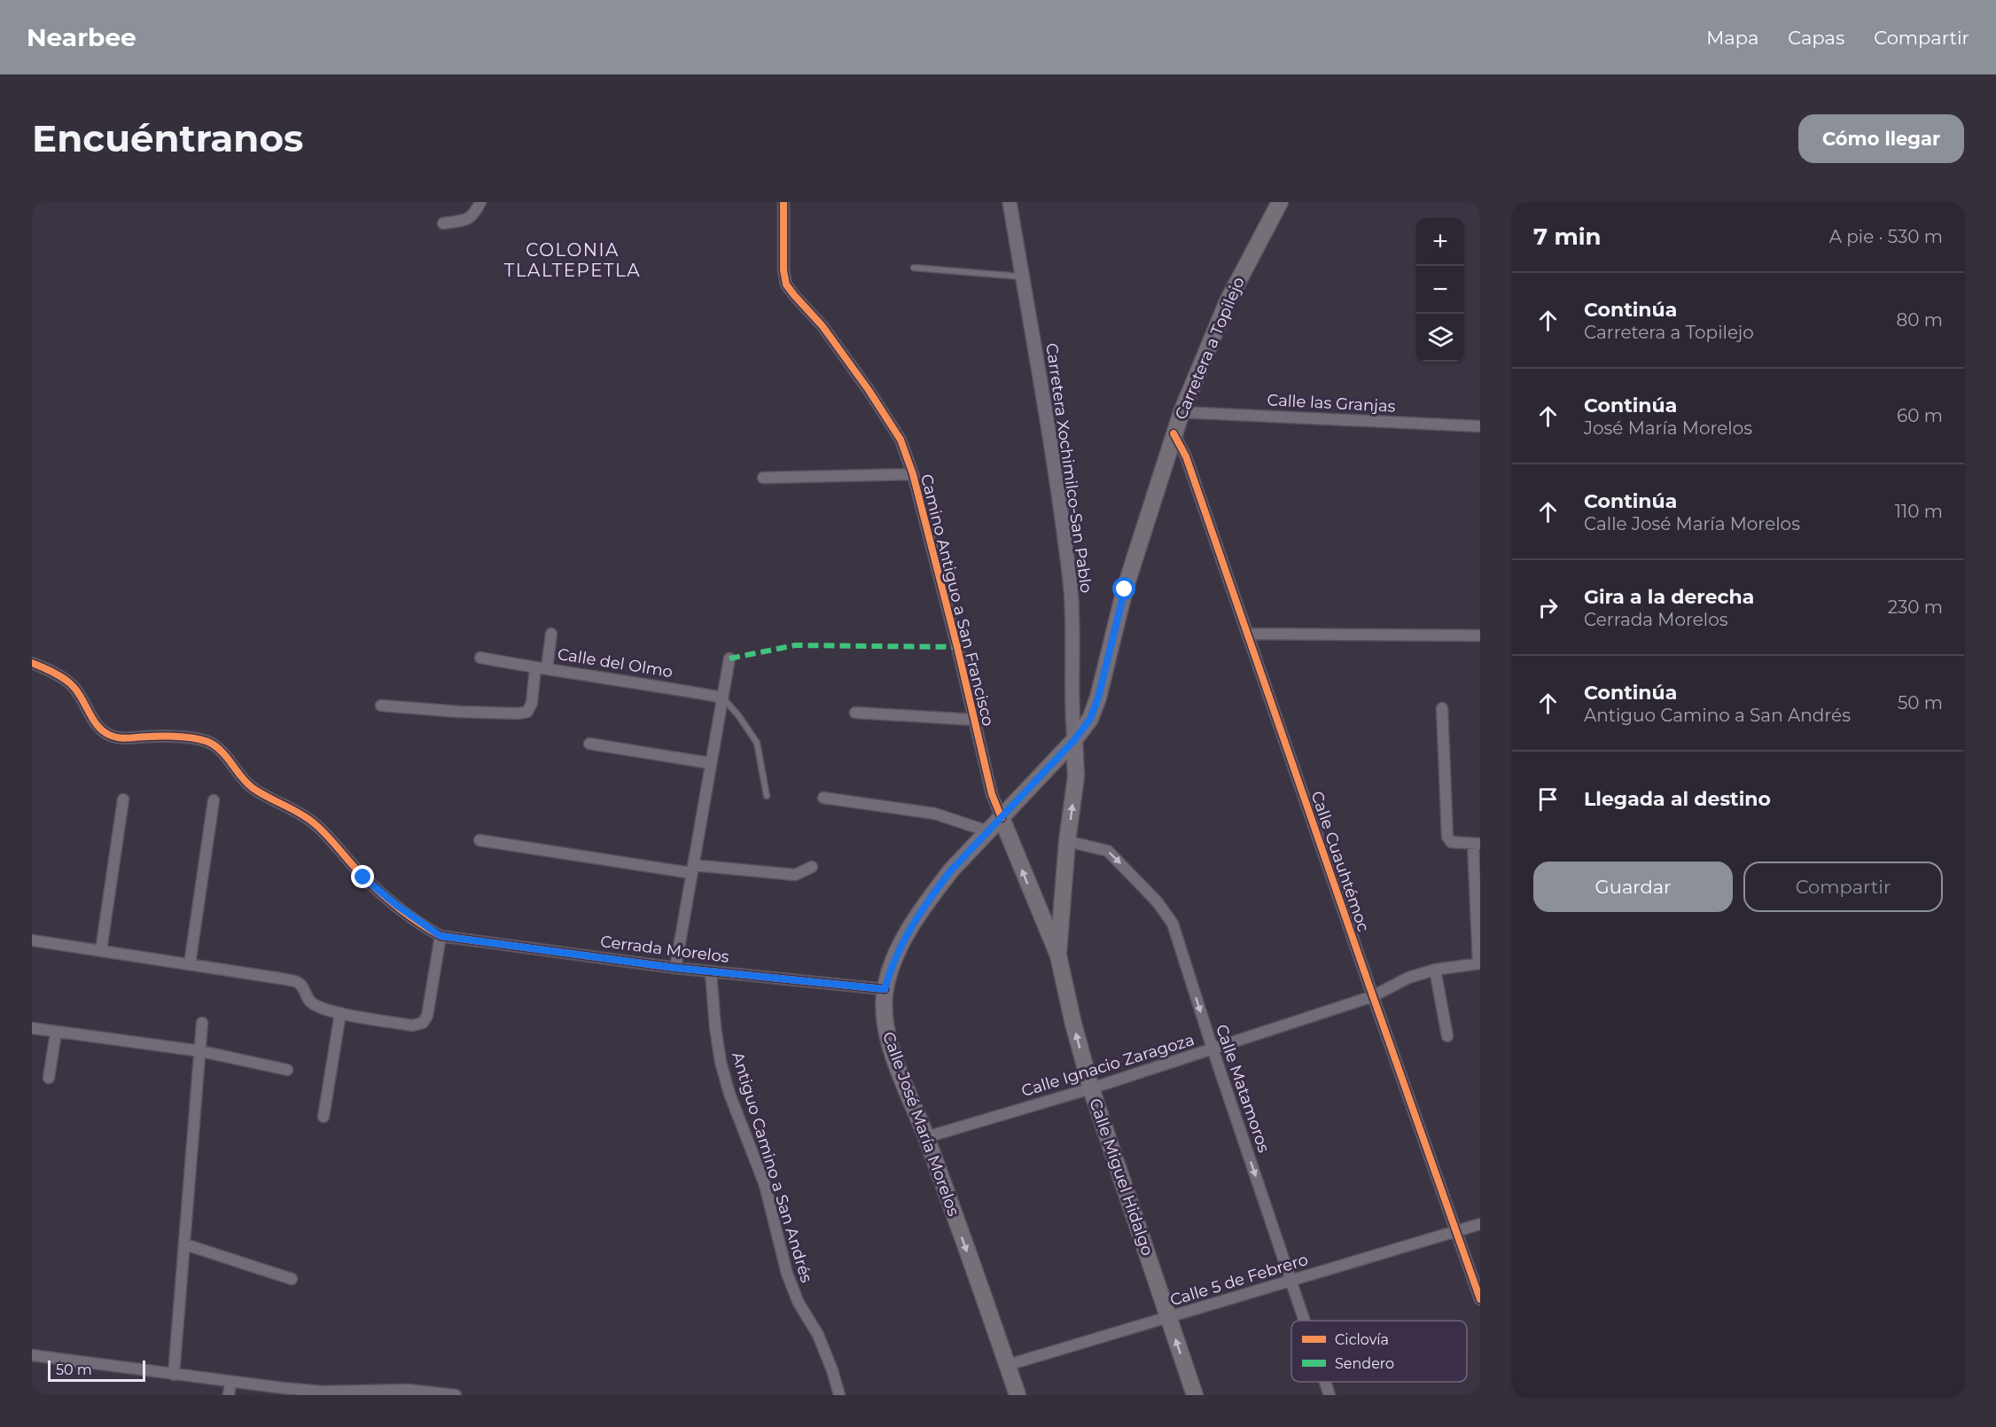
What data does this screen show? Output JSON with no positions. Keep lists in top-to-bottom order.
{
  "streets": {
    "main road": ["Carretera a Topilejo", "Calle José María Morelos", "Calle Miguel Hidalgo"],
    "street": [
      "Calle las Granjas",
      "Carretera Xochimilco-San Pablo",
      "Camino Antiguo a San Francisco",
      "Calle del Olmo",
      "Calle Cuauhtémoc",
      "Cerrada Morelos",
      "Calle Ignacio Zaragoza",
      "Calle Matamoros",
      "Antiguo Camino a San Andrés",
      "Calle 5 de Febrero"
    ]
  },
  "crossings": [
    ["Carretera a Topilejo", "Calle las Granjas"],
    ["Carretera a Topilejo", "Carretera Xochimilco-San Pablo"],
    ["Carretera a Topilejo", "Camino Antiguo a San Francisco"],
    ["Carretera a Topilejo", "Calle Cuauhtémoc"],
    ["Carretera a Topilejo", "Calle José María Morelos"],
    ["Carretera a Topilejo", "Calle Miguel Hidalgo"],
    ["Carretera Xochimilco-San Pablo", "Calle Miguel Hidalgo"],
    ["Camino Antiguo a San Francisco", "Calle José María Morelos"],
    ["Camino Antiguo a San Francisco", "Calle Miguel Hidalgo"],
    ["Calle Cuauhtémoc", "Calle Ignacio Zaragoza"],
    ["Calle Cuauhtémoc", "Calle 5 de Febrero"],
    ["Cerrada Morelos", "Calle José María Morelos"],
    ["Cerrada Morelos", "Antiguo Camino a San Andrés"],
    ["Calle Ignacio Zaragoza", "Calle Matamoros"],
    ["Calle Ignacio Zaragoza", "Calle José María Morelos"],
    ["Calle Ignacio Zaragoza", "Calle Miguel Hidalgo"],
    ["Calle Matamoros", "Calle Miguel Hidalgo"],
    ["Calle Matamoros", "Calle 5 de Febrero"],
    ["Calle José María Morelos", "Calle Miguel Hidalgo"],
    ["Calle José María Morelos", "Calle 5 de Febrero"],
    ["Calle Miguel Hidalgo", "Calle 5 de Febrero"]
  ],
  "one_way": ["Calle Matamoros", "Calle José María Morelos", "Calle Miguel Hidalgo"],
  "districts": ["COLONIA TLALTEPETLA"],
  "legend": ["Ciclovía", "Sendero"],
  "scale_bar": "50 m",
  "page": {
    "header": "Nearbee",
    "nav": ["Mapa", "Capas", "Compartir"],
    "buttons": [
      "Cómo llegar",
      ["Guardar", "Compartir"]
    ],
    "title": "Encuéntranos",
    "heading": ["7 min", "A pie · 530 m"],
    "map_buttons": ["+", "−"],
    "list": [
      ["Continúa", "Carretera a Topilejo", "80 m"],
      ["Continúa", "José María Morelos", "60 m"],
      ["Continúa", "Calle José María Morelos", "110 m"],
      ["Gira a la derecha", "Cerrada Morelos", "230 m"],
      ["Continúa", "Antiguo Camino a San Andrés", "50 m"],
      "Llegada al destino"
    ],
    "scale": "50 m"
  }
}
